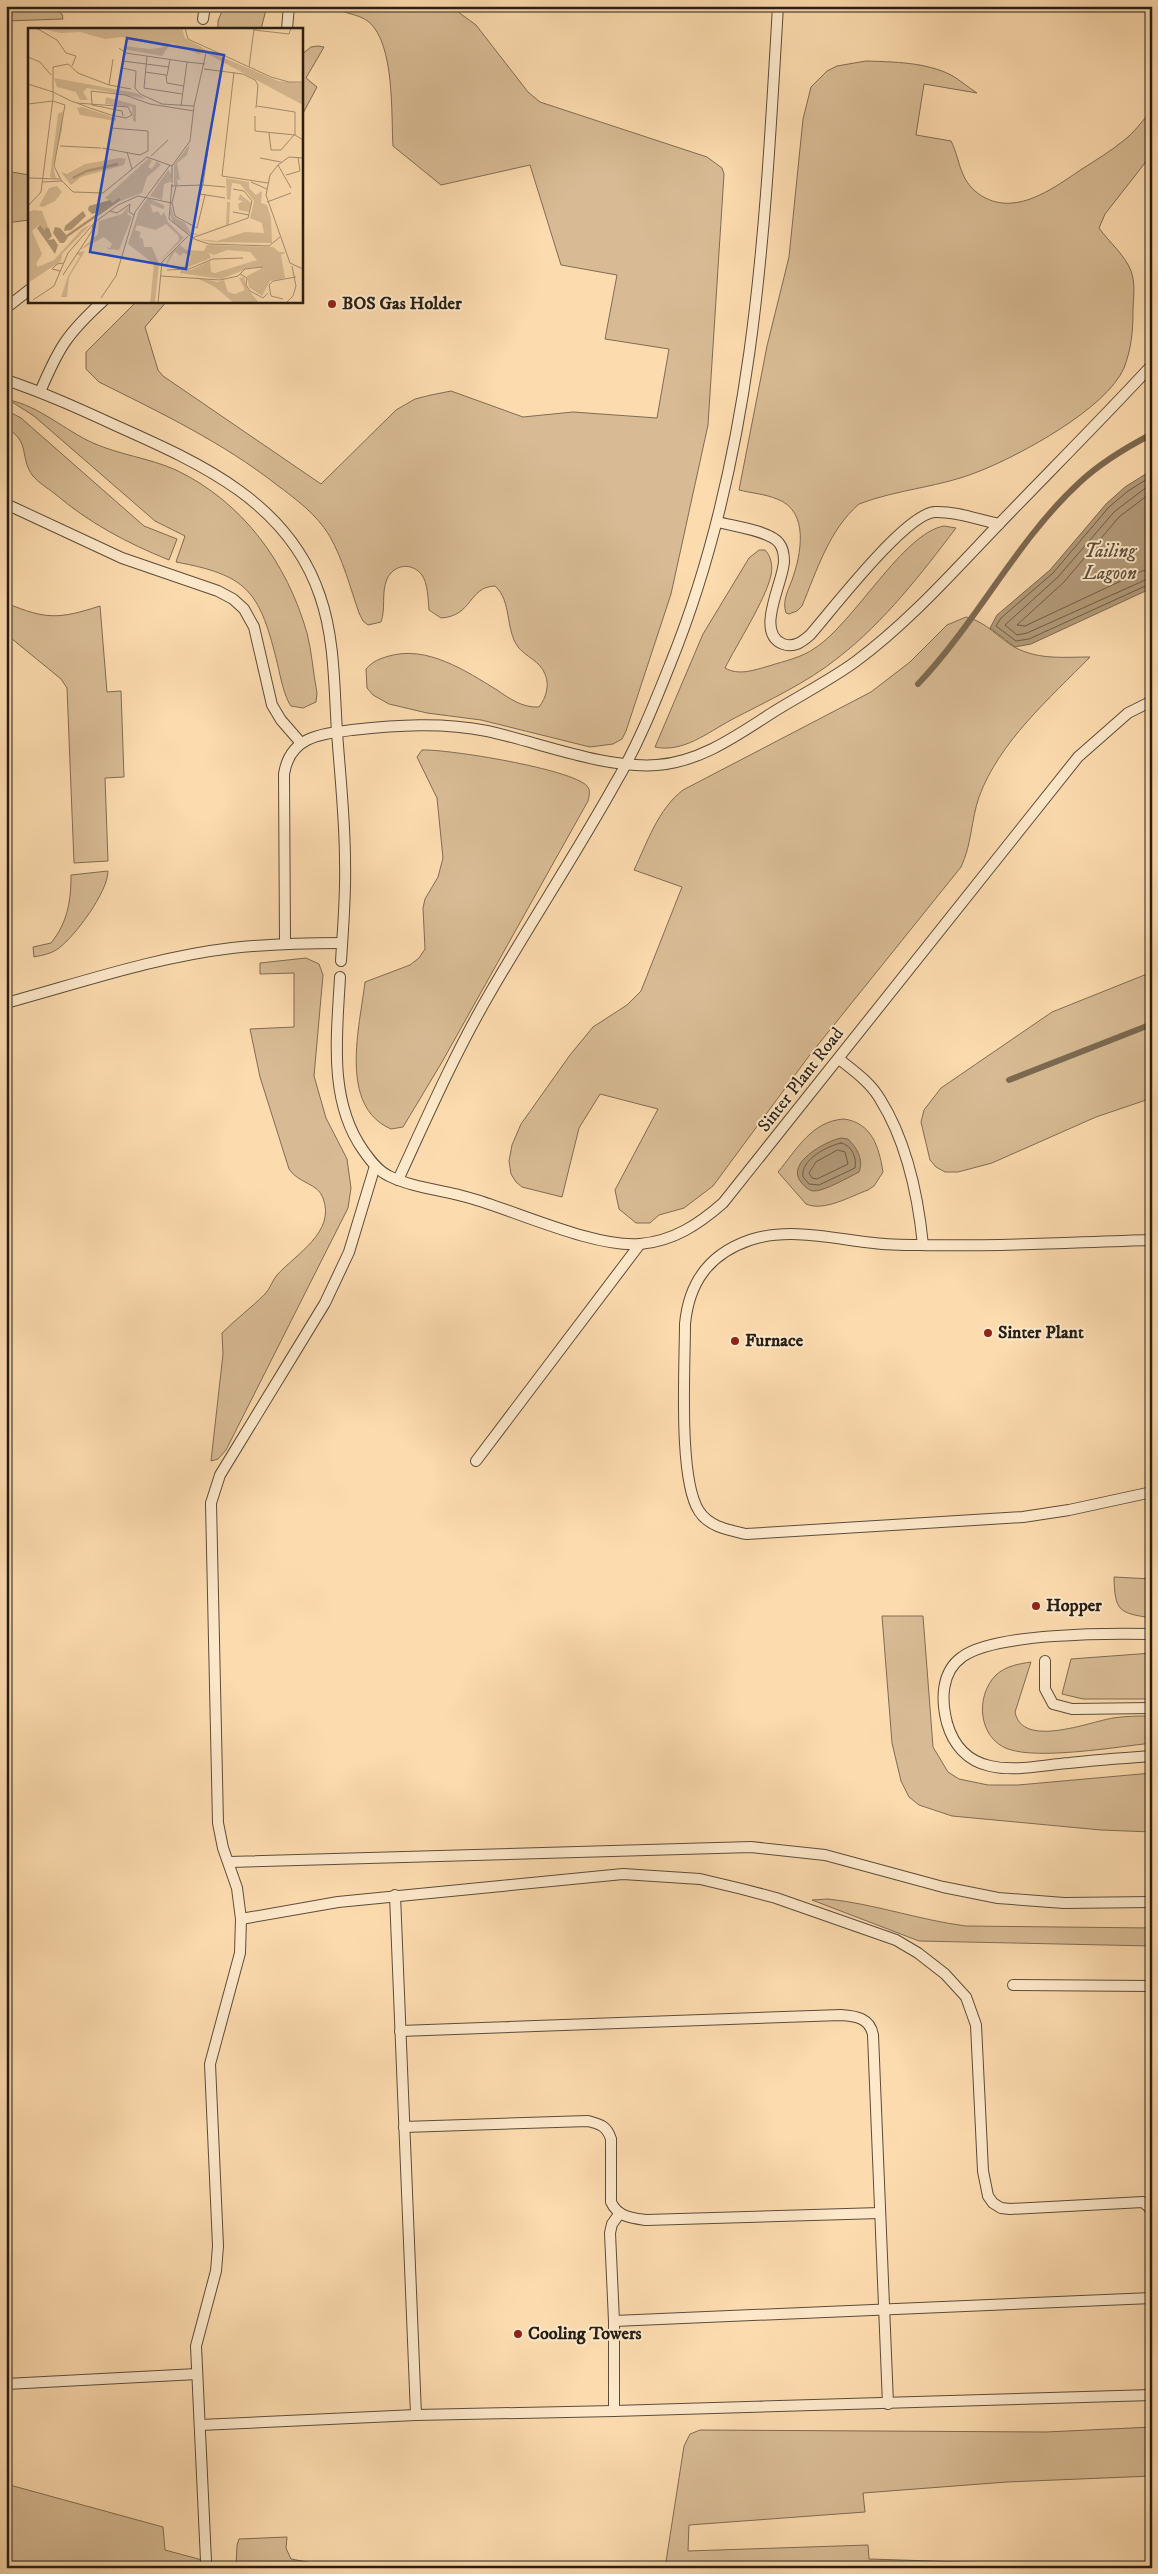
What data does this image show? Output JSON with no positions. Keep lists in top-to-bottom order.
{
  "streets": {
    "lane": ["Sinter Plant Road"]
  },
  "water": ["Tailing Lagoon"],
  "places": [
    "BOS Gas Holder",
    "Sinter Plant",
    "Furnace",
    "Hopper",
    "Cooling Towers"
  ]
}
